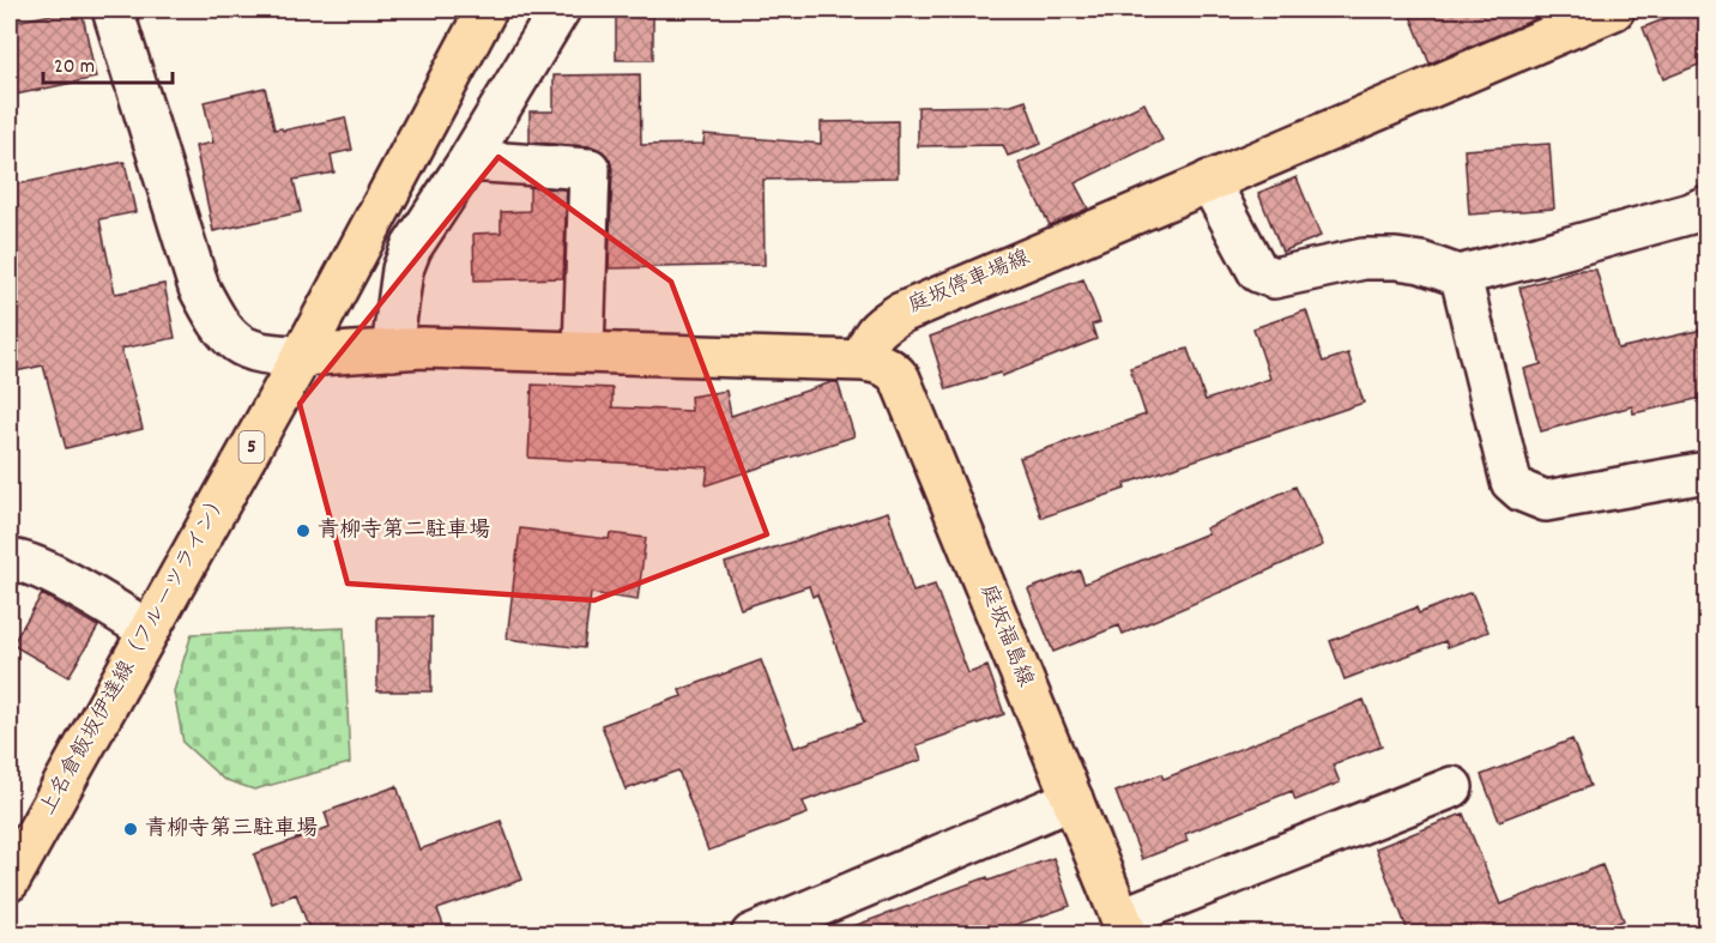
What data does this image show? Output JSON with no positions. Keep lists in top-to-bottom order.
{
  "streets": {
    "main road": [
      "庭坂停車場線",
      "5",
      "庭坂福島線",
      "上名倉飯坂伊達線（フルーツライン）"
    ]
  },
  "crossings": [
    ["庭坂停車場線", "庭坂福島線"]
  ],
  "places": ["青柳寺第二駐車場", "青柳寺第三駐車場"],
  "scale_bar": "20 m"
}
